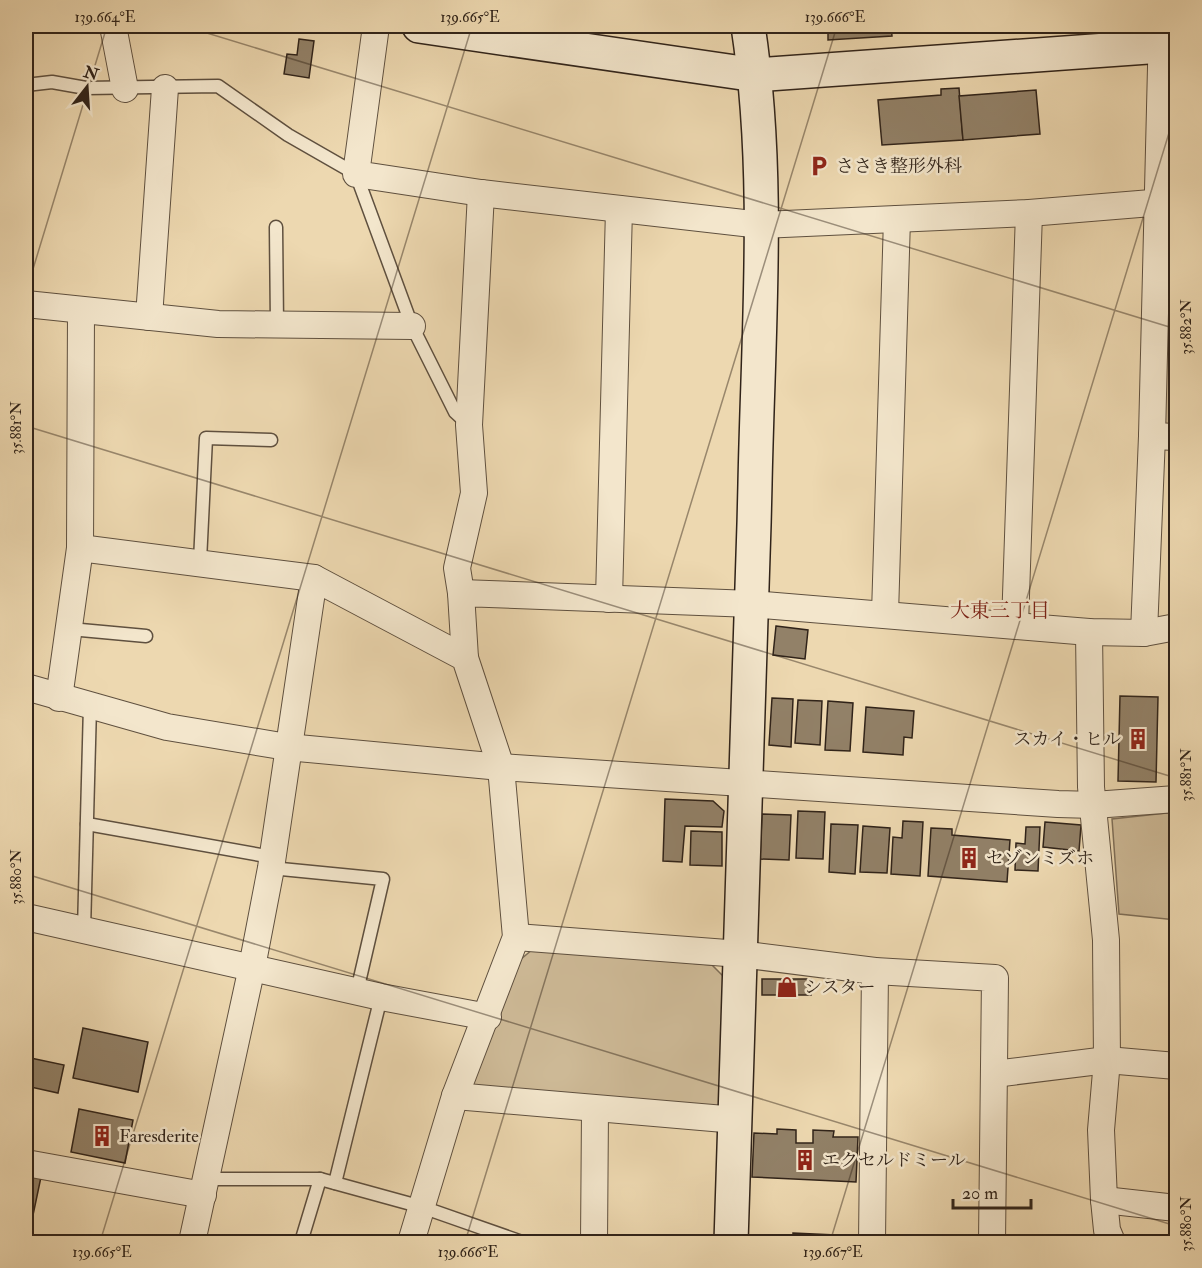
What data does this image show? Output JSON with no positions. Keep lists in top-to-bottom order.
{
  "districts": ["大東三丁目"],
  "places": {
    "parking": ["ささき整形外科"],
    "building": [
      "スカイ・ヒル",
      "セゾンミズホ",
      "Faresderite",
      "エクセルドミール"
    ],
    "shop": ["シスター"]
  },
  "scale_bar": "20 m",
  "north": "top",
  "coordinates": [
    "139.664°E",
    "139.665°E",
    "139.666°E",
    "35.882°N",
    "35.881°N",
    "35.880°N",
    "139.667°E"
  ]
}
